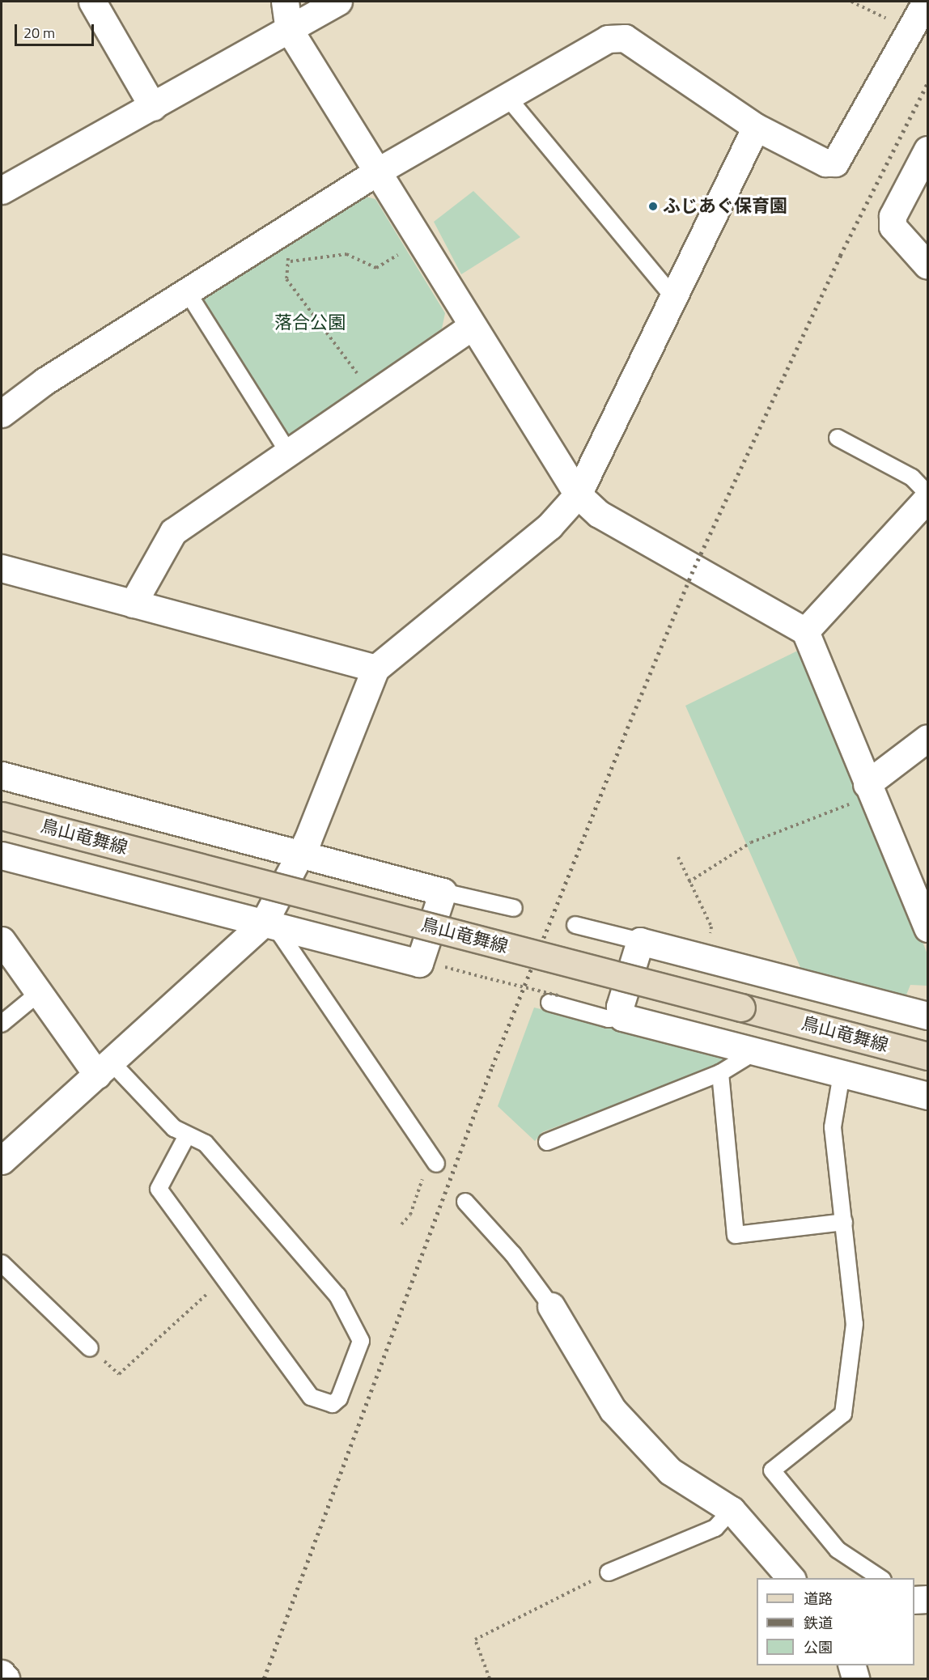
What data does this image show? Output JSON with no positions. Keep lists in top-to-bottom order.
{
  "streets": {
    "main road": ["鳥山竜舞線"]
  },
  "parks": ["落合公園"],
  "places": ["ふじあぐ保育園"],
  "legend": ["道路", "鉄道", "公園"],
  "scale_bar": "20 m"
}
